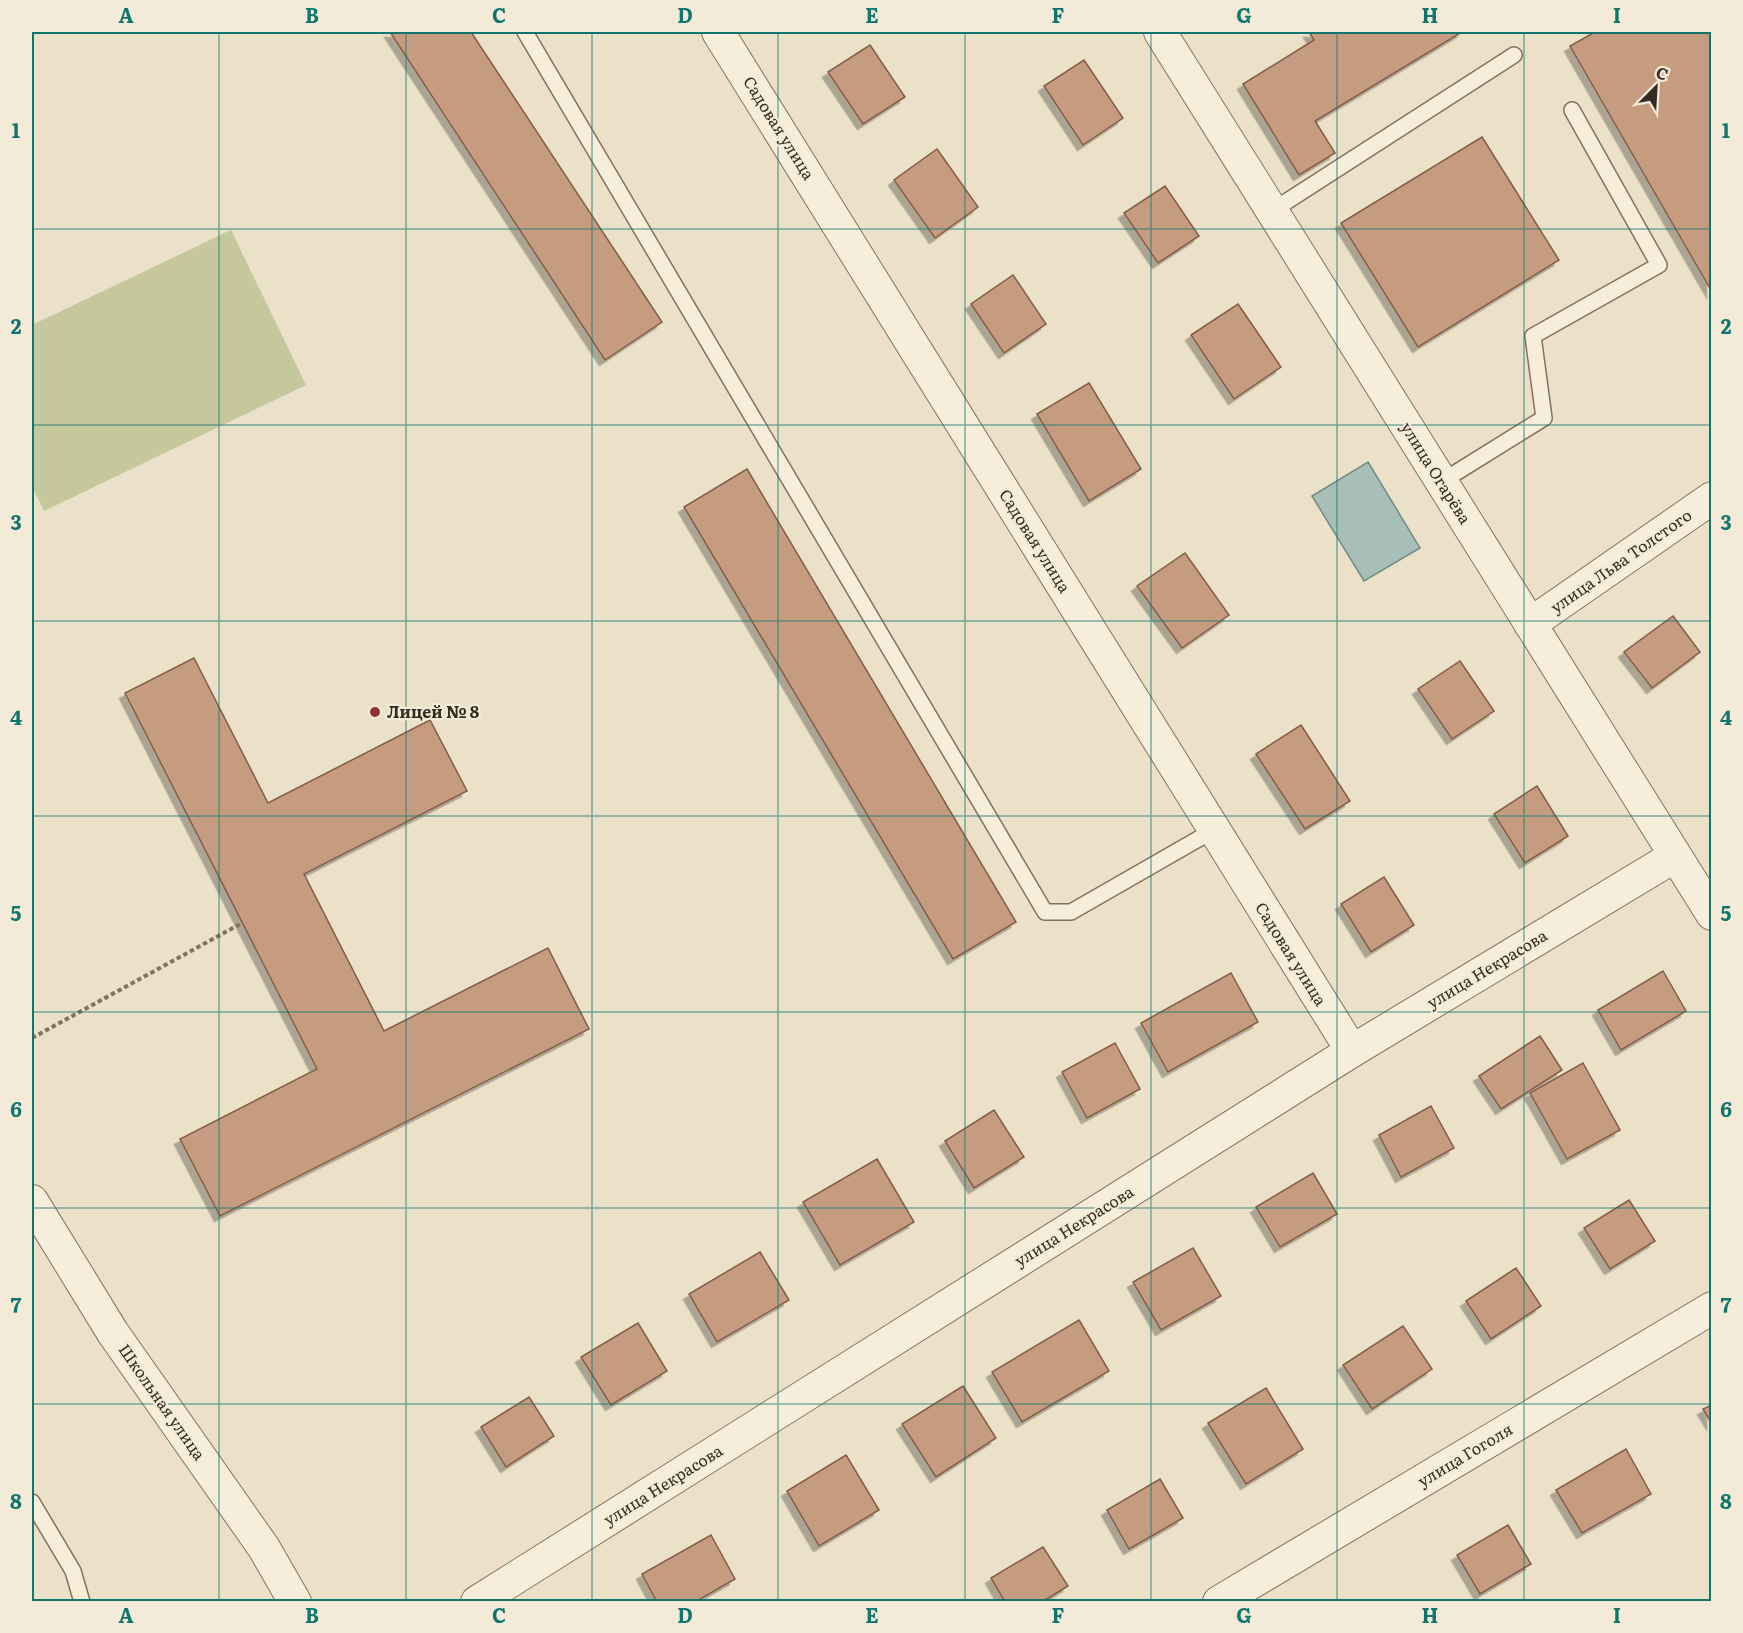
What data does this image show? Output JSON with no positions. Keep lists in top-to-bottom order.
{
  "streets": {
    "street": [
      "Садовая улица",
      "улица Огарёва",
      "улица Льва Толстого",
      "улица Некрасова",
      "Школьная улица",
      "улица Гоголя"
    ]
  },
  "crossings": [
    ["Садовая улица", "улица Некрасова"],
    ["улица Огарёва", "улица Льва Толстого"],
    ["улица Огарёва", "улица Некрасова"]
  ],
  "places": ["Лицей № 8"],
  "north": "top right",
  "grid": {
    "columns": [
      "A",
      "B",
      "C",
      "D",
      "E",
      "F",
      "G",
      "H",
      "I"
    ],
    "rows": [
      "1",
      "2",
      "3",
      "4",
      "5",
      "6",
      "7",
      "8"
    ]
  }
}
